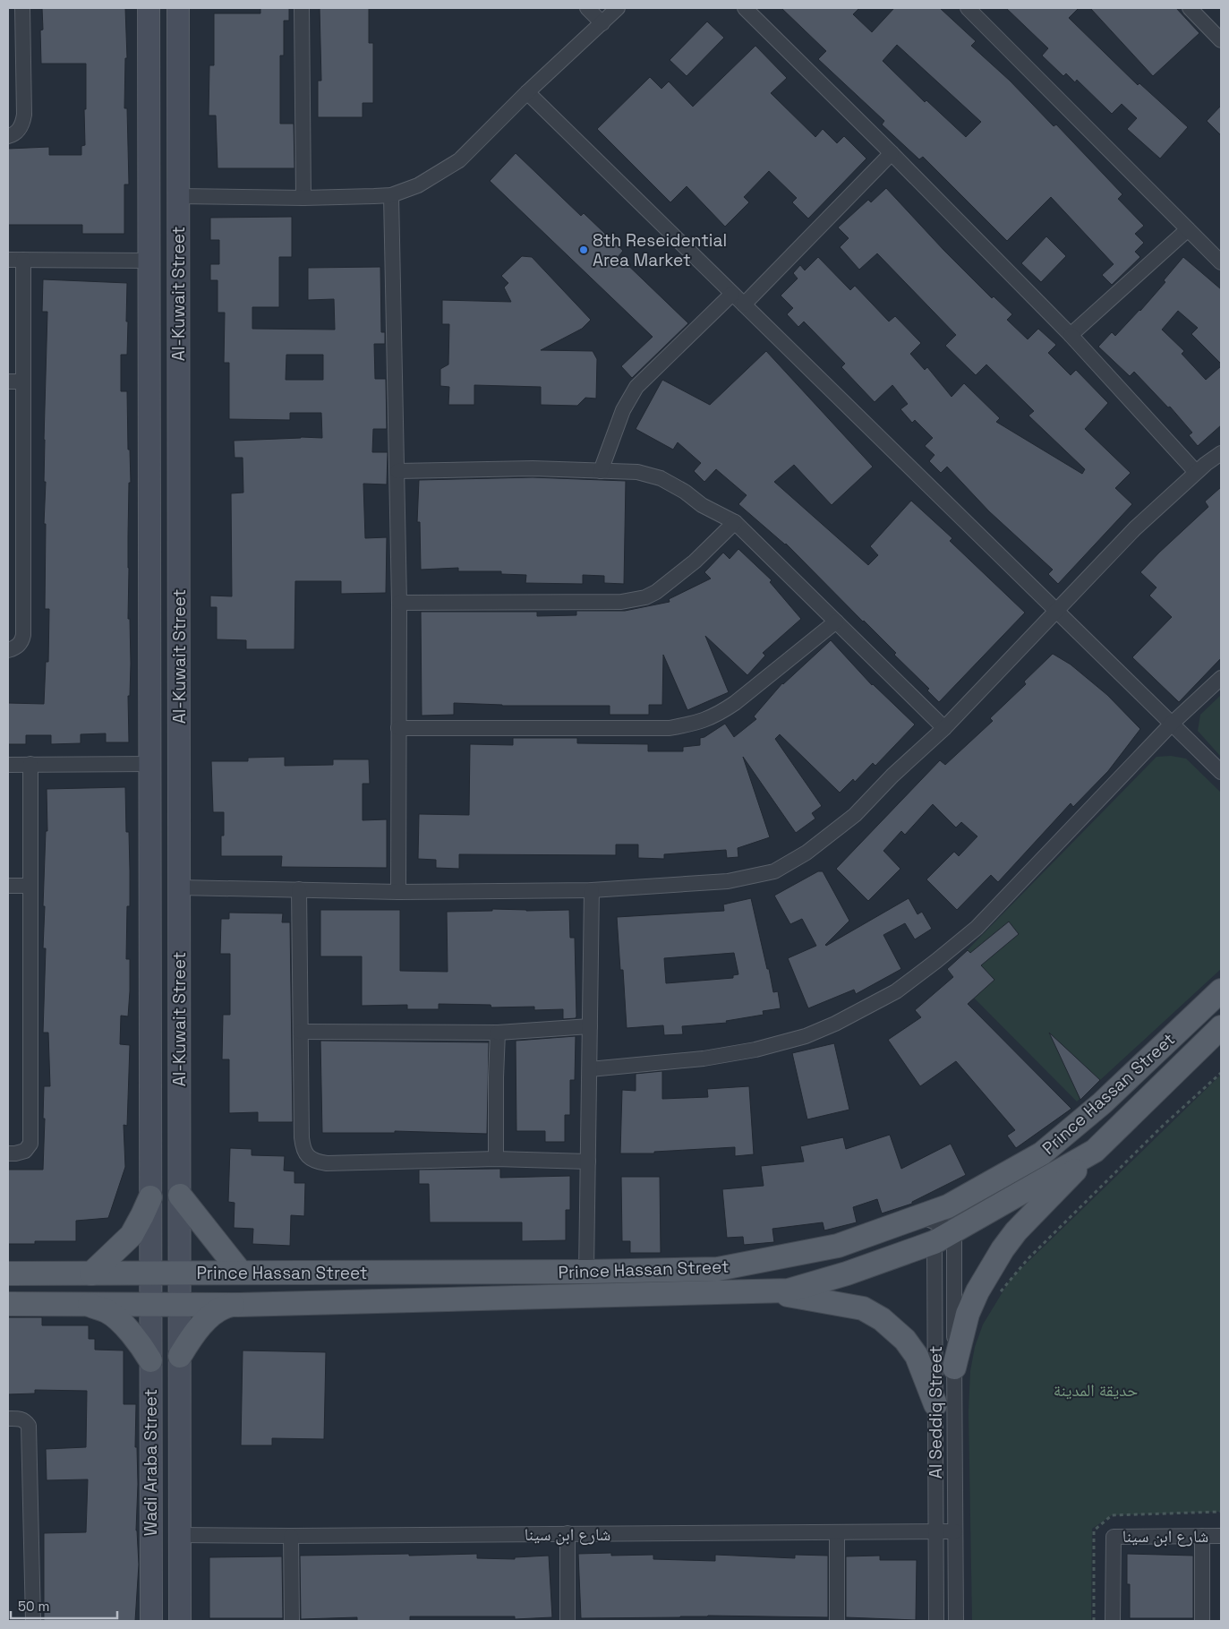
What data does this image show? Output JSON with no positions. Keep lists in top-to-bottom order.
{
  "streets": {
    "main road": ["Al-Kuwait Street", "Prince Hassan Street", "Wadi Araba Street"],
    "street": ["Al Seddiq Street", "شارع ابن سينا"]
  },
  "crossings": [
    ["Al-Kuwait Street", "Prince Hassan Street"],
    ["Al-Kuwait Street", "Wadi Araba Street"],
    ["Prince Hassan Street", "Al Seddiq Street"],
    ["Prince Hassan Street", "Wadi Araba Street"],
    ["Al Seddiq Street", "شارع ابن سينا"],
    ["Wadi Araba Street", "شارع ابن سينا"]
  ],
  "parks": ["حديقة المدينة"],
  "places": ["8th Reseidential Area Market"],
  "scale_bar": "50 m"
}
